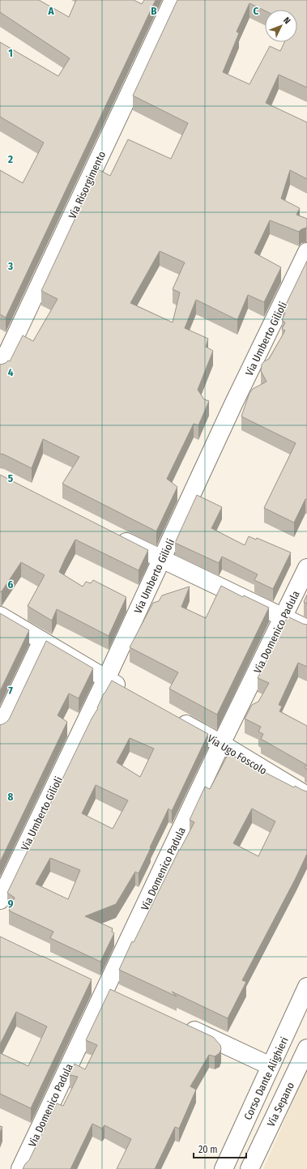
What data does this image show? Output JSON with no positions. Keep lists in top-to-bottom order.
{
  "streets": {
    "street": [
      "Via Risorgimento",
      "Via Umberto Gilioli",
      "Via Domenico Padula",
      "Via Ugo Foscolo",
      "Corso Dante Alighieri",
      "Via Sepano"
    ]
  },
  "crossings": [
    ["Via Domenico Padula", "Via Ugo Foscolo"],
    ["Corso Dante Alighieri", "Via Sepano"]
  ],
  "scale_bar": "20 m",
  "north": "top right",
  "grid": {
    "columns": ["A", "B", "C"],
    "rows": [
      "1",
      "2",
      "3",
      "4",
      "5",
      "6",
      "7",
      "8",
      "9"
    ]
  }
}
